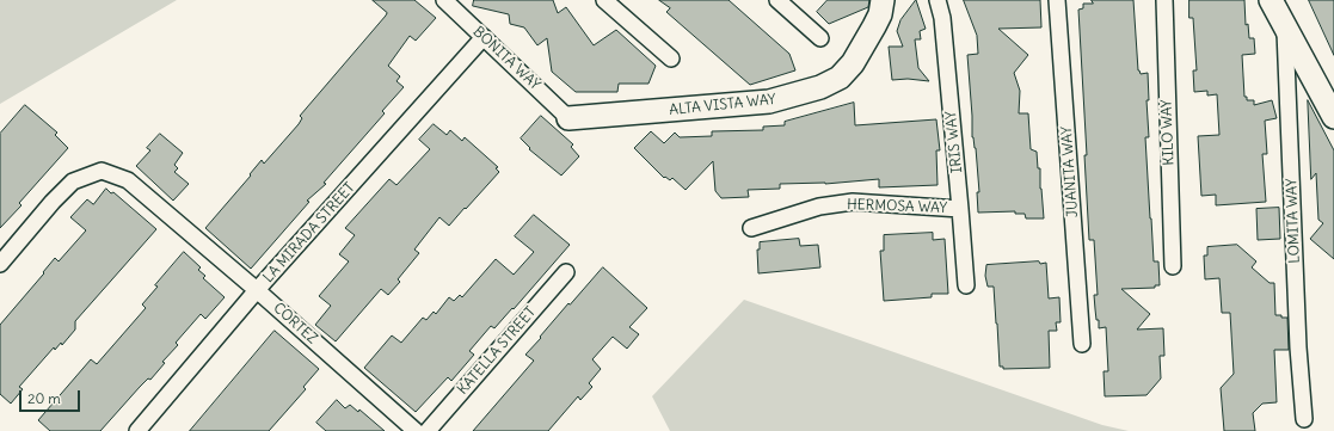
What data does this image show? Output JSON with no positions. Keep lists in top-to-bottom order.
{
  "streets": {
    "street": [
      "BONITA WAY",
      "ALTA VISTA WAY",
      "KILO WAY",
      "IRIS WAY",
      "JUANITA WAY",
      "HERMOSA WAY",
      "LOMITA WAY",
      "LA MIRADA STREET",
      "CORTEZ",
      "KATELLA STREET"
    ]
  },
  "crossings": [
    ["BONITA WAY", "ALTA VISTA WAY"],
    ["BONITA WAY", "LA MIRADA STREET"],
    ["IRIS WAY", "HERMOSA WAY"],
    ["LA MIRADA STREET", "CORTEZ"]
  ],
  "scale_bar": "20 m"
}
